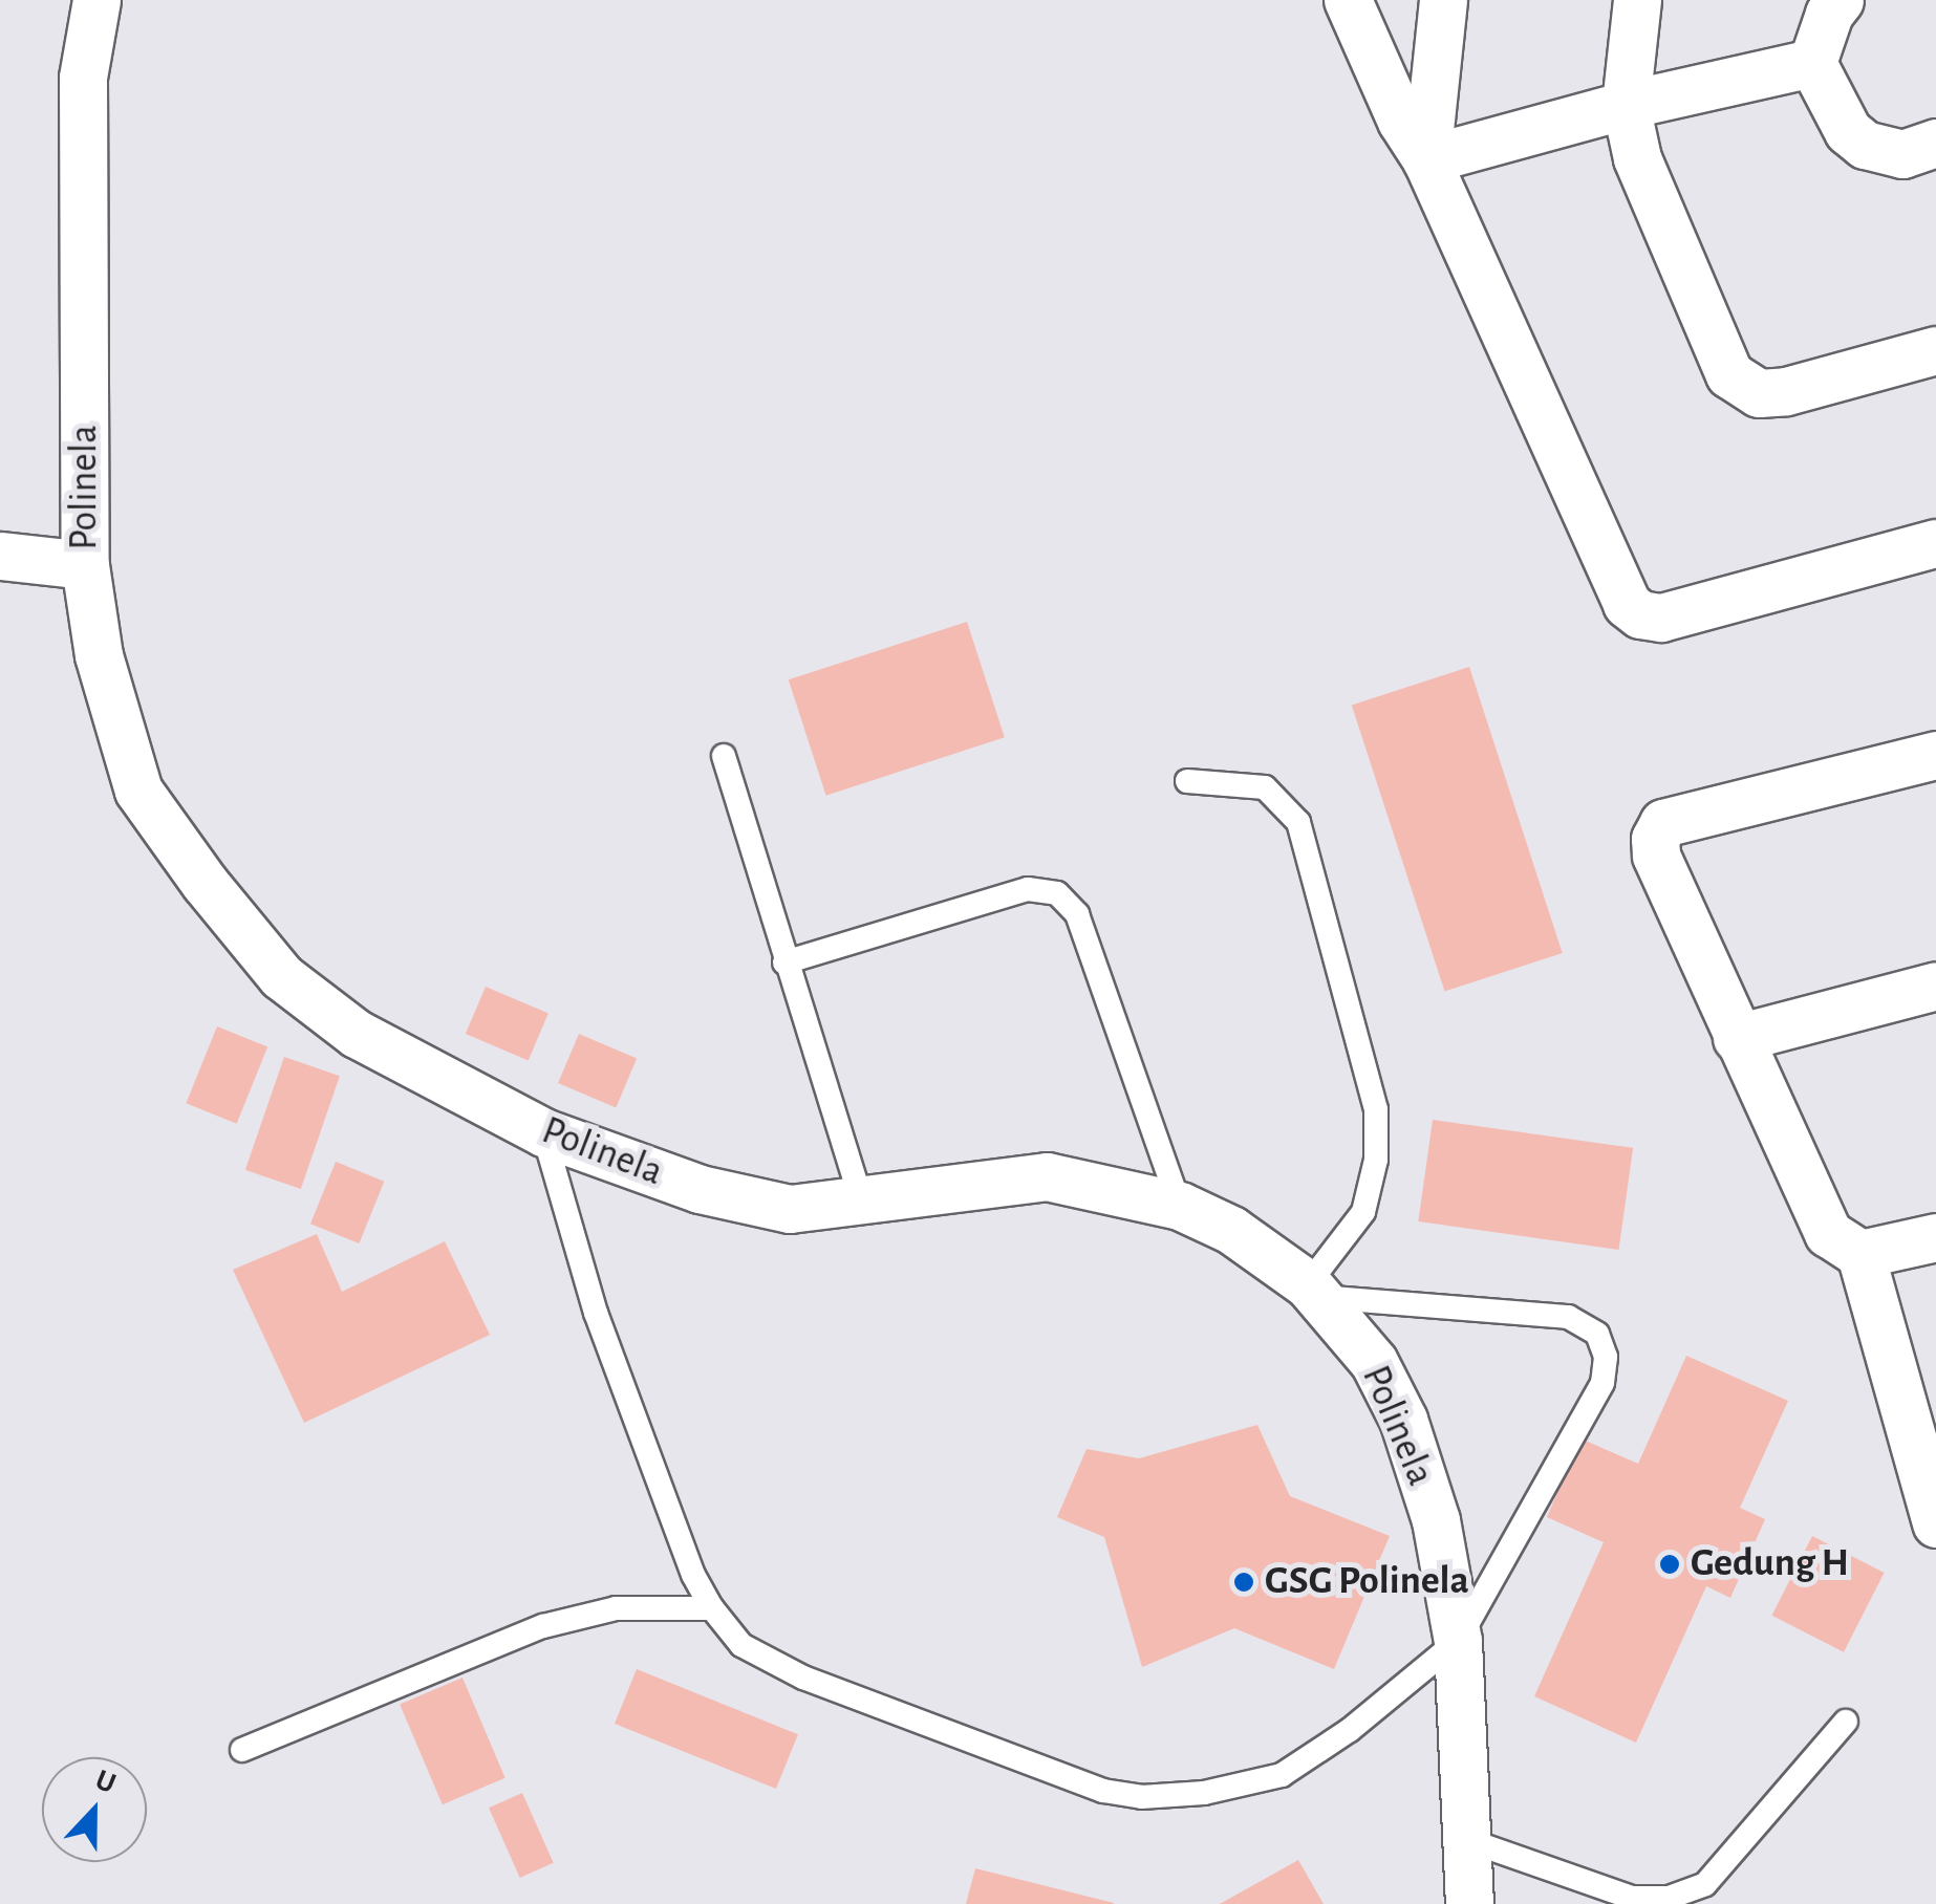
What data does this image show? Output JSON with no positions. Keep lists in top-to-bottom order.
{
  "streets": {
    "street": ["Polinela"]
  },
  "places": ["Gedung H", "GSG Polinela"],
  "north": "top"
}
